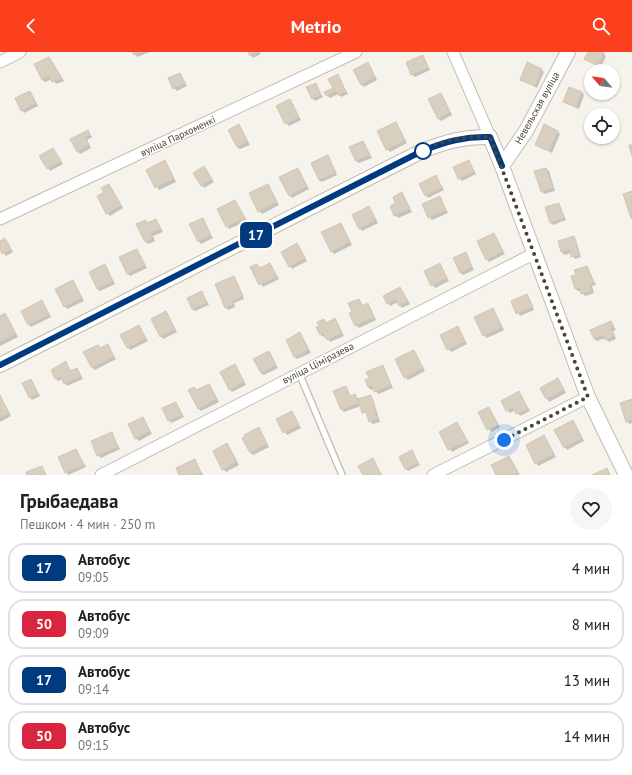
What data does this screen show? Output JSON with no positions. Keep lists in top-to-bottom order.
{
  "streets": {
    "street": ["Невельская вуліца", "вуліца Пархоменкі", "вуліца Ціміразева"]
  },
  "lines": ["bus line 17"],
  "north": "top left",
  "page": {
    "header": "Metrio",
    "on_map": "17",
    "heading": ["Грыбаедава", "Пешком · 4 мин · 250 m"],
    "list": [
      {
        "mark": "17",
        "name": "Автобус",
        "note": "09:05",
        "value": "4 мин"
      },
      {
        "mark": "50",
        "name": "Автобус",
        "note": "09:09",
        "value": "8 мин"
      },
      {
        "mark": "17",
        "name": "Автобус",
        "note": "09:14",
        "value": "13 мин"
      },
      {
        "mark": "50",
        "name": "Автобус",
        "note": "09:15",
        "value": "14 мин"
      }
    ]
  }
}
